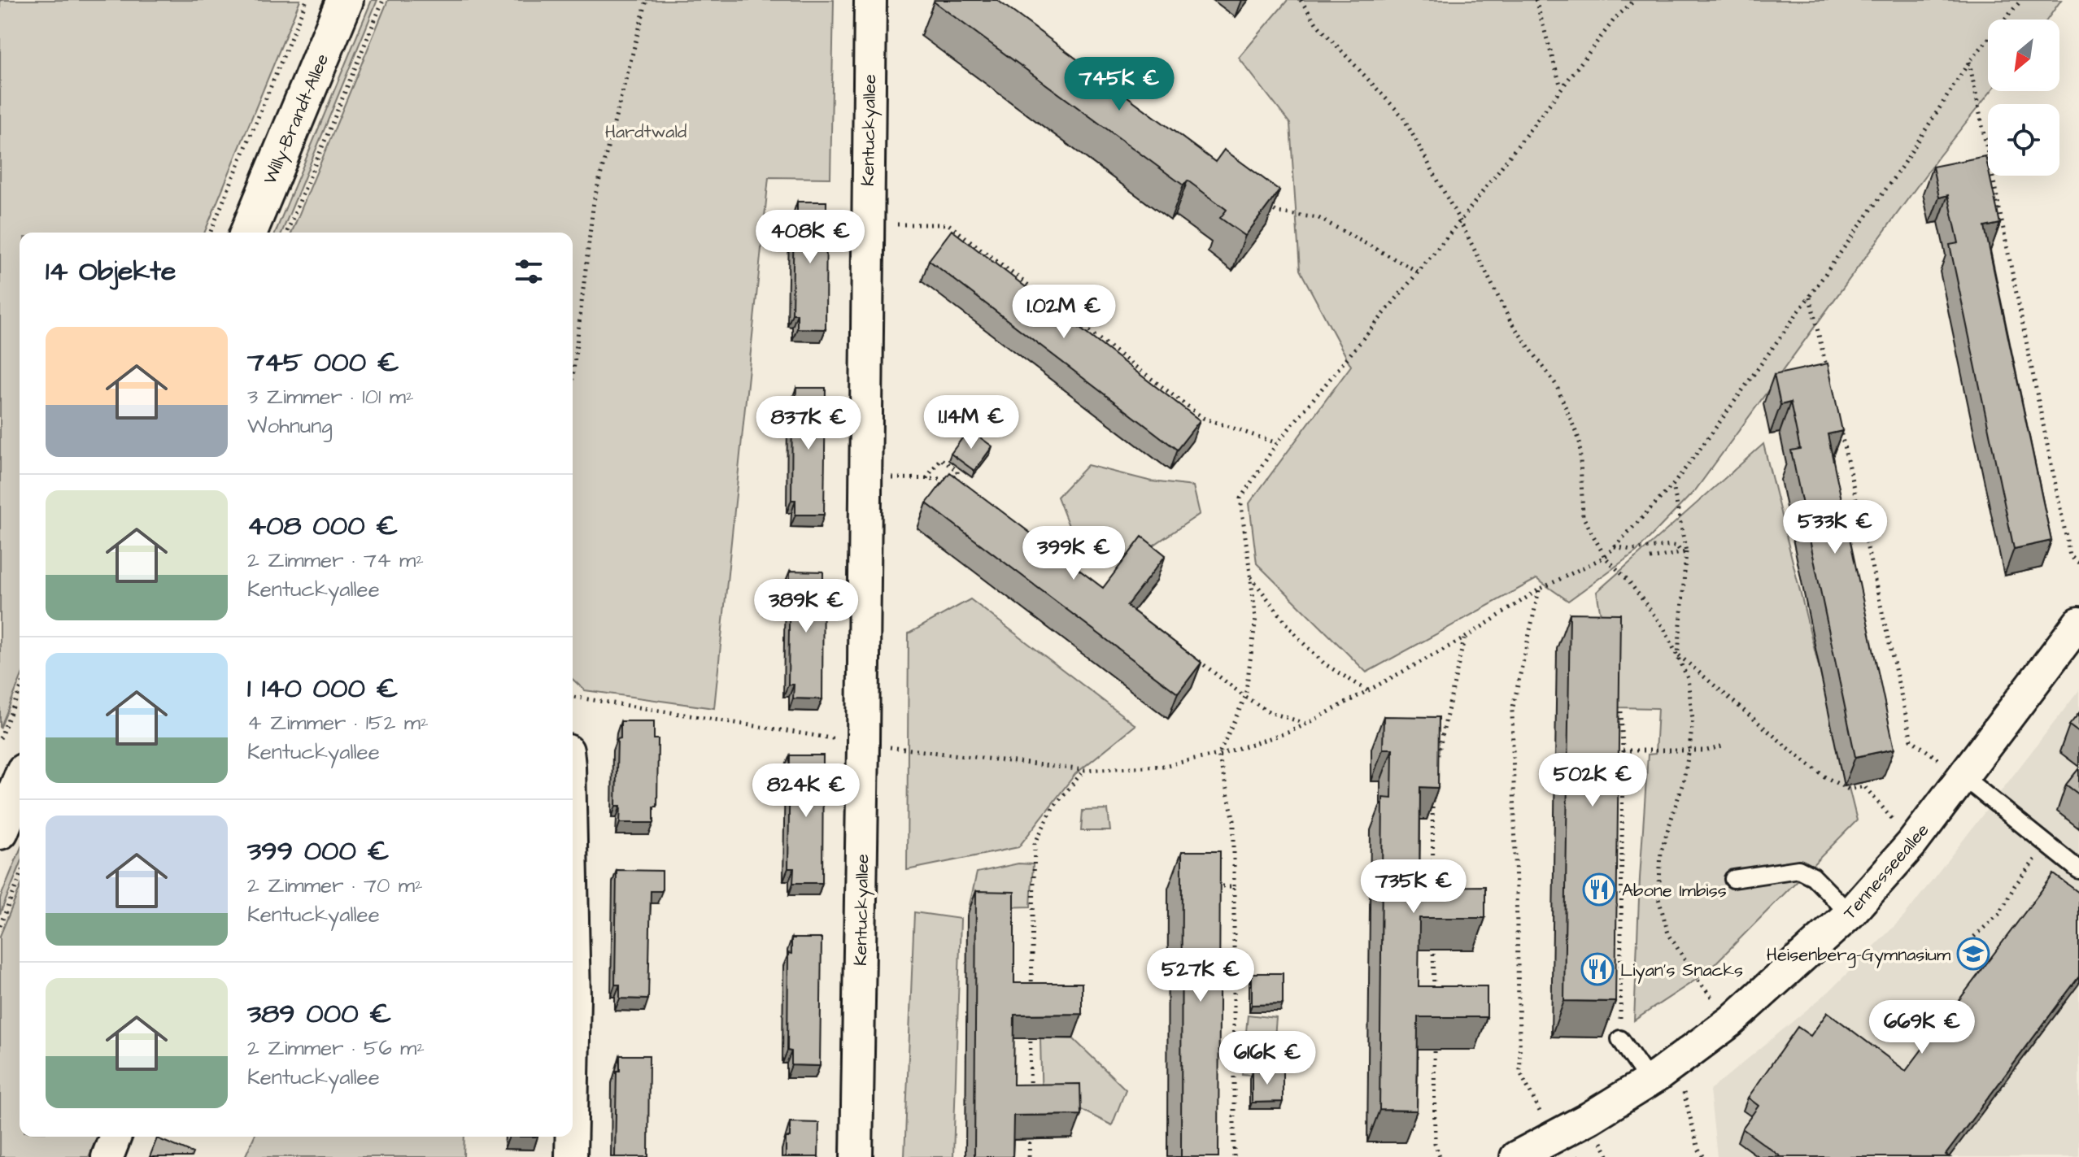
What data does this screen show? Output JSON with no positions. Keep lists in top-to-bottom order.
{
  "streets": {
    "main road": ["Willy-Brandt-Allee"],
    "street": ["Kentuckyallee", "Tennesseeallee"]
  },
  "parks": ["Hardtwald"],
  "places": {
    "restaurant": ["Abone Imbiss", "Liyan's Snacks"],
    "school or university": ["Heisenberg-Gymnasium"]
  },
  "north": "bottom left",
  "page": {
    "price": [
      "745K €",
      "408K €",
      "1.02M €",
      "1.14M €",
      "837K €",
      "533K €",
      "399K €",
      "389K €",
      "502K €",
      "824K €",
      "735K €",
      "527K €",
      "669K €",
      "616K €"
    ],
    "heading": "14 Objekte",
    "list": [
      {
        "name": "745 000 €",
        "note": "3 Zimmer · 101 m² · Wohnung"
      },
      {
        "name": "408 000 €",
        "note": "2 Zimmer · 74 m² · Kentuckyallee"
      },
      {
        "name": "1 140 000 €",
        "note": "4 Zimmer · 152 m² · Kentuckyallee"
      },
      {
        "name": "399 000 €",
        "note": "2 Zimmer · 70 m² · Kentuckyallee"
      },
      {
        "name": "389 000 €",
        "note": "2 Zimmer · 56 m² · Kentuckyallee"
      }
    ]
  }
}
